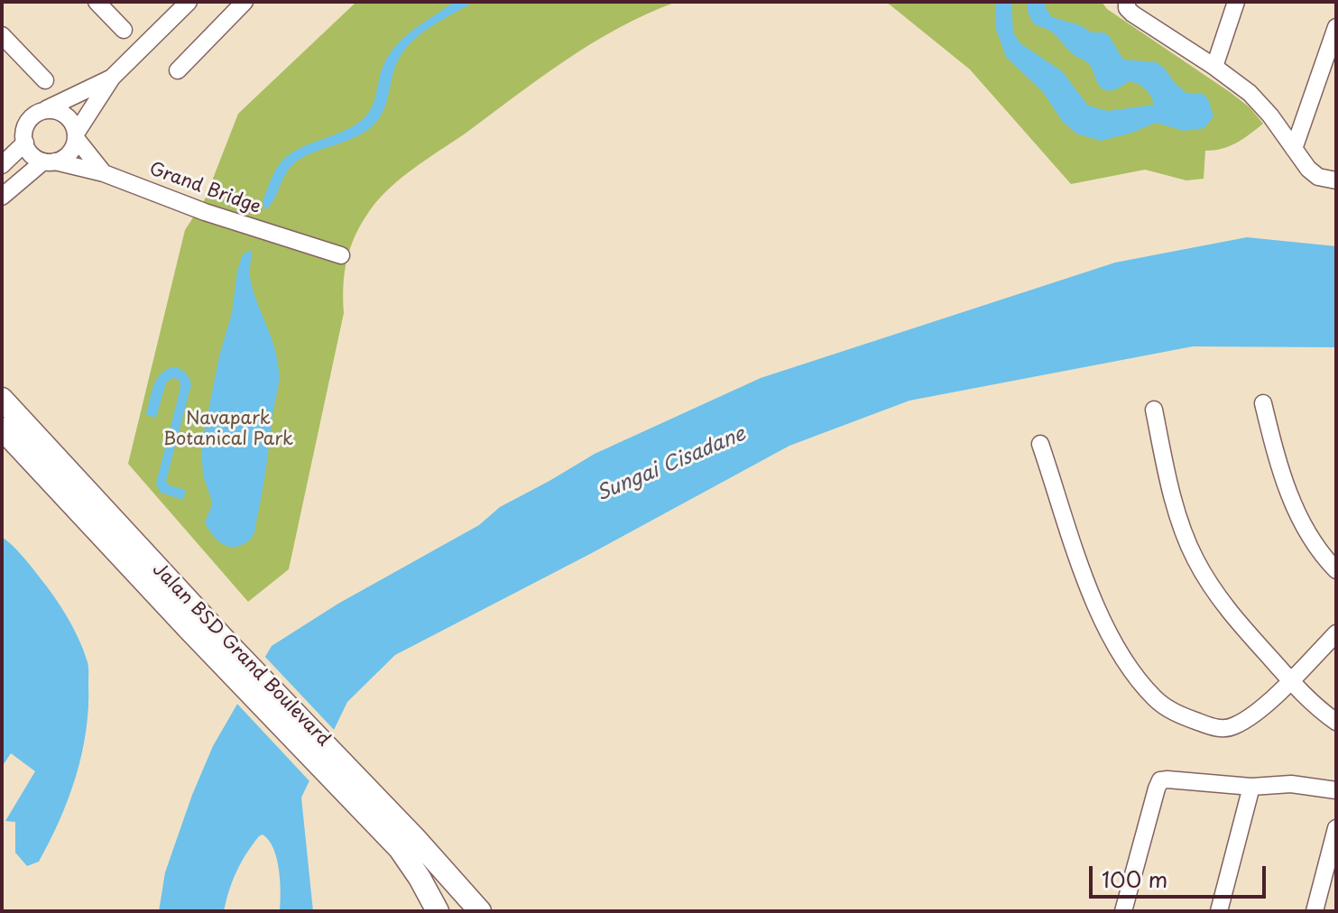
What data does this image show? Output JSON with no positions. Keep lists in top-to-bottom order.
{
  "streets": {
    "main road": ["Jalan BSD Grand Boulevard"],
    "street": ["Grand Bridge"]
  },
  "water": ["Sungai Cisadane"],
  "parks": ["Navapark Botanical Park"],
  "scale_bar": "100 m"
}
